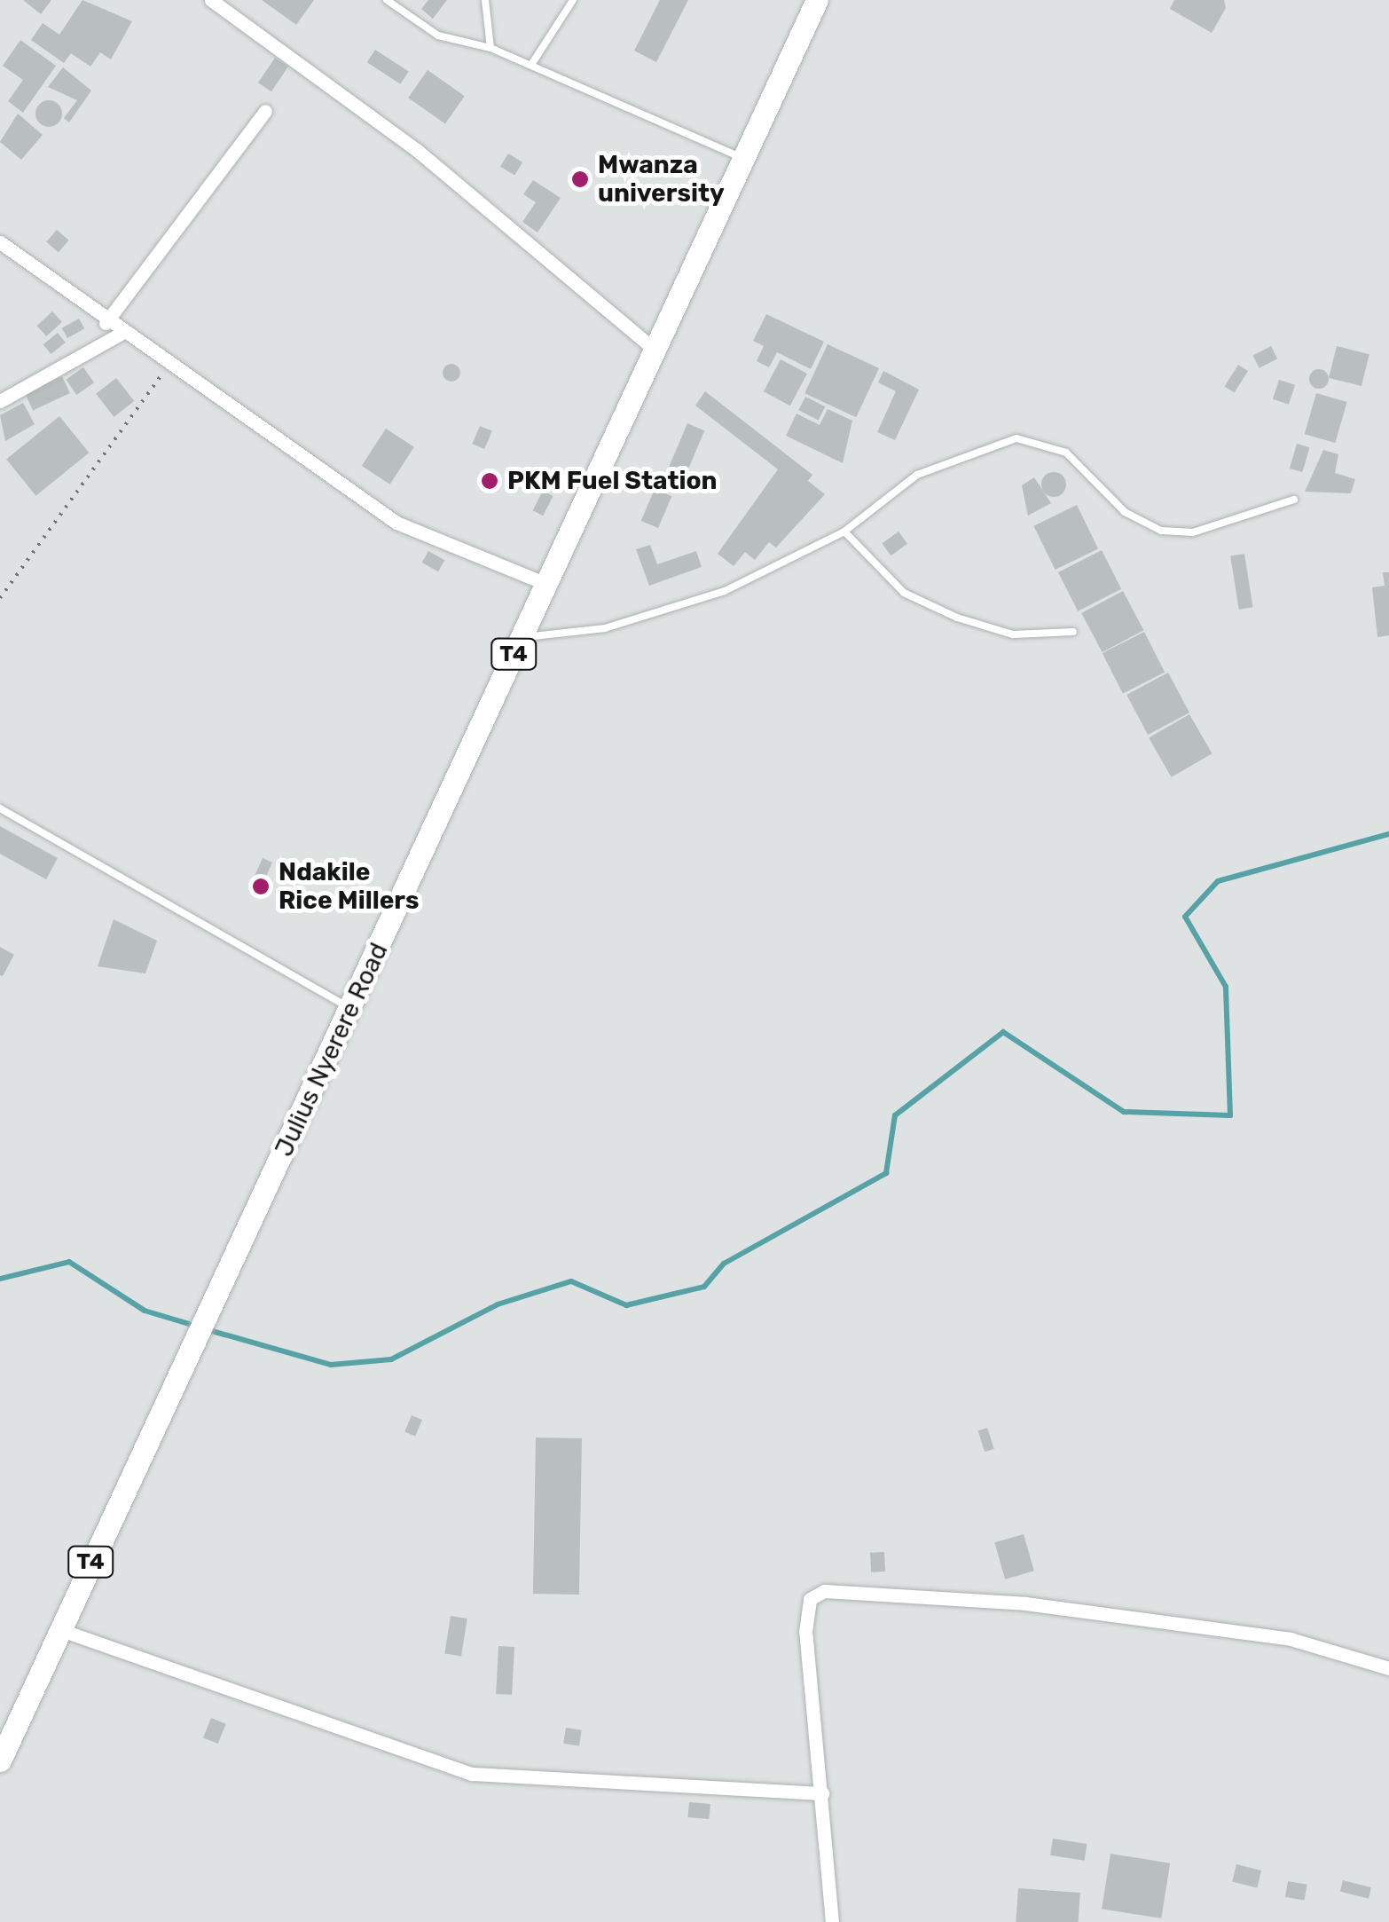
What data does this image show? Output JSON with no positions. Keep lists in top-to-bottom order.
{
  "streets": {
    "highway": ["T4", "Julius Nyerere Road"]
  },
  "places": ["Mwanza university", "PKM Fuel Station", "Ndakile Rice Millers"]
}
